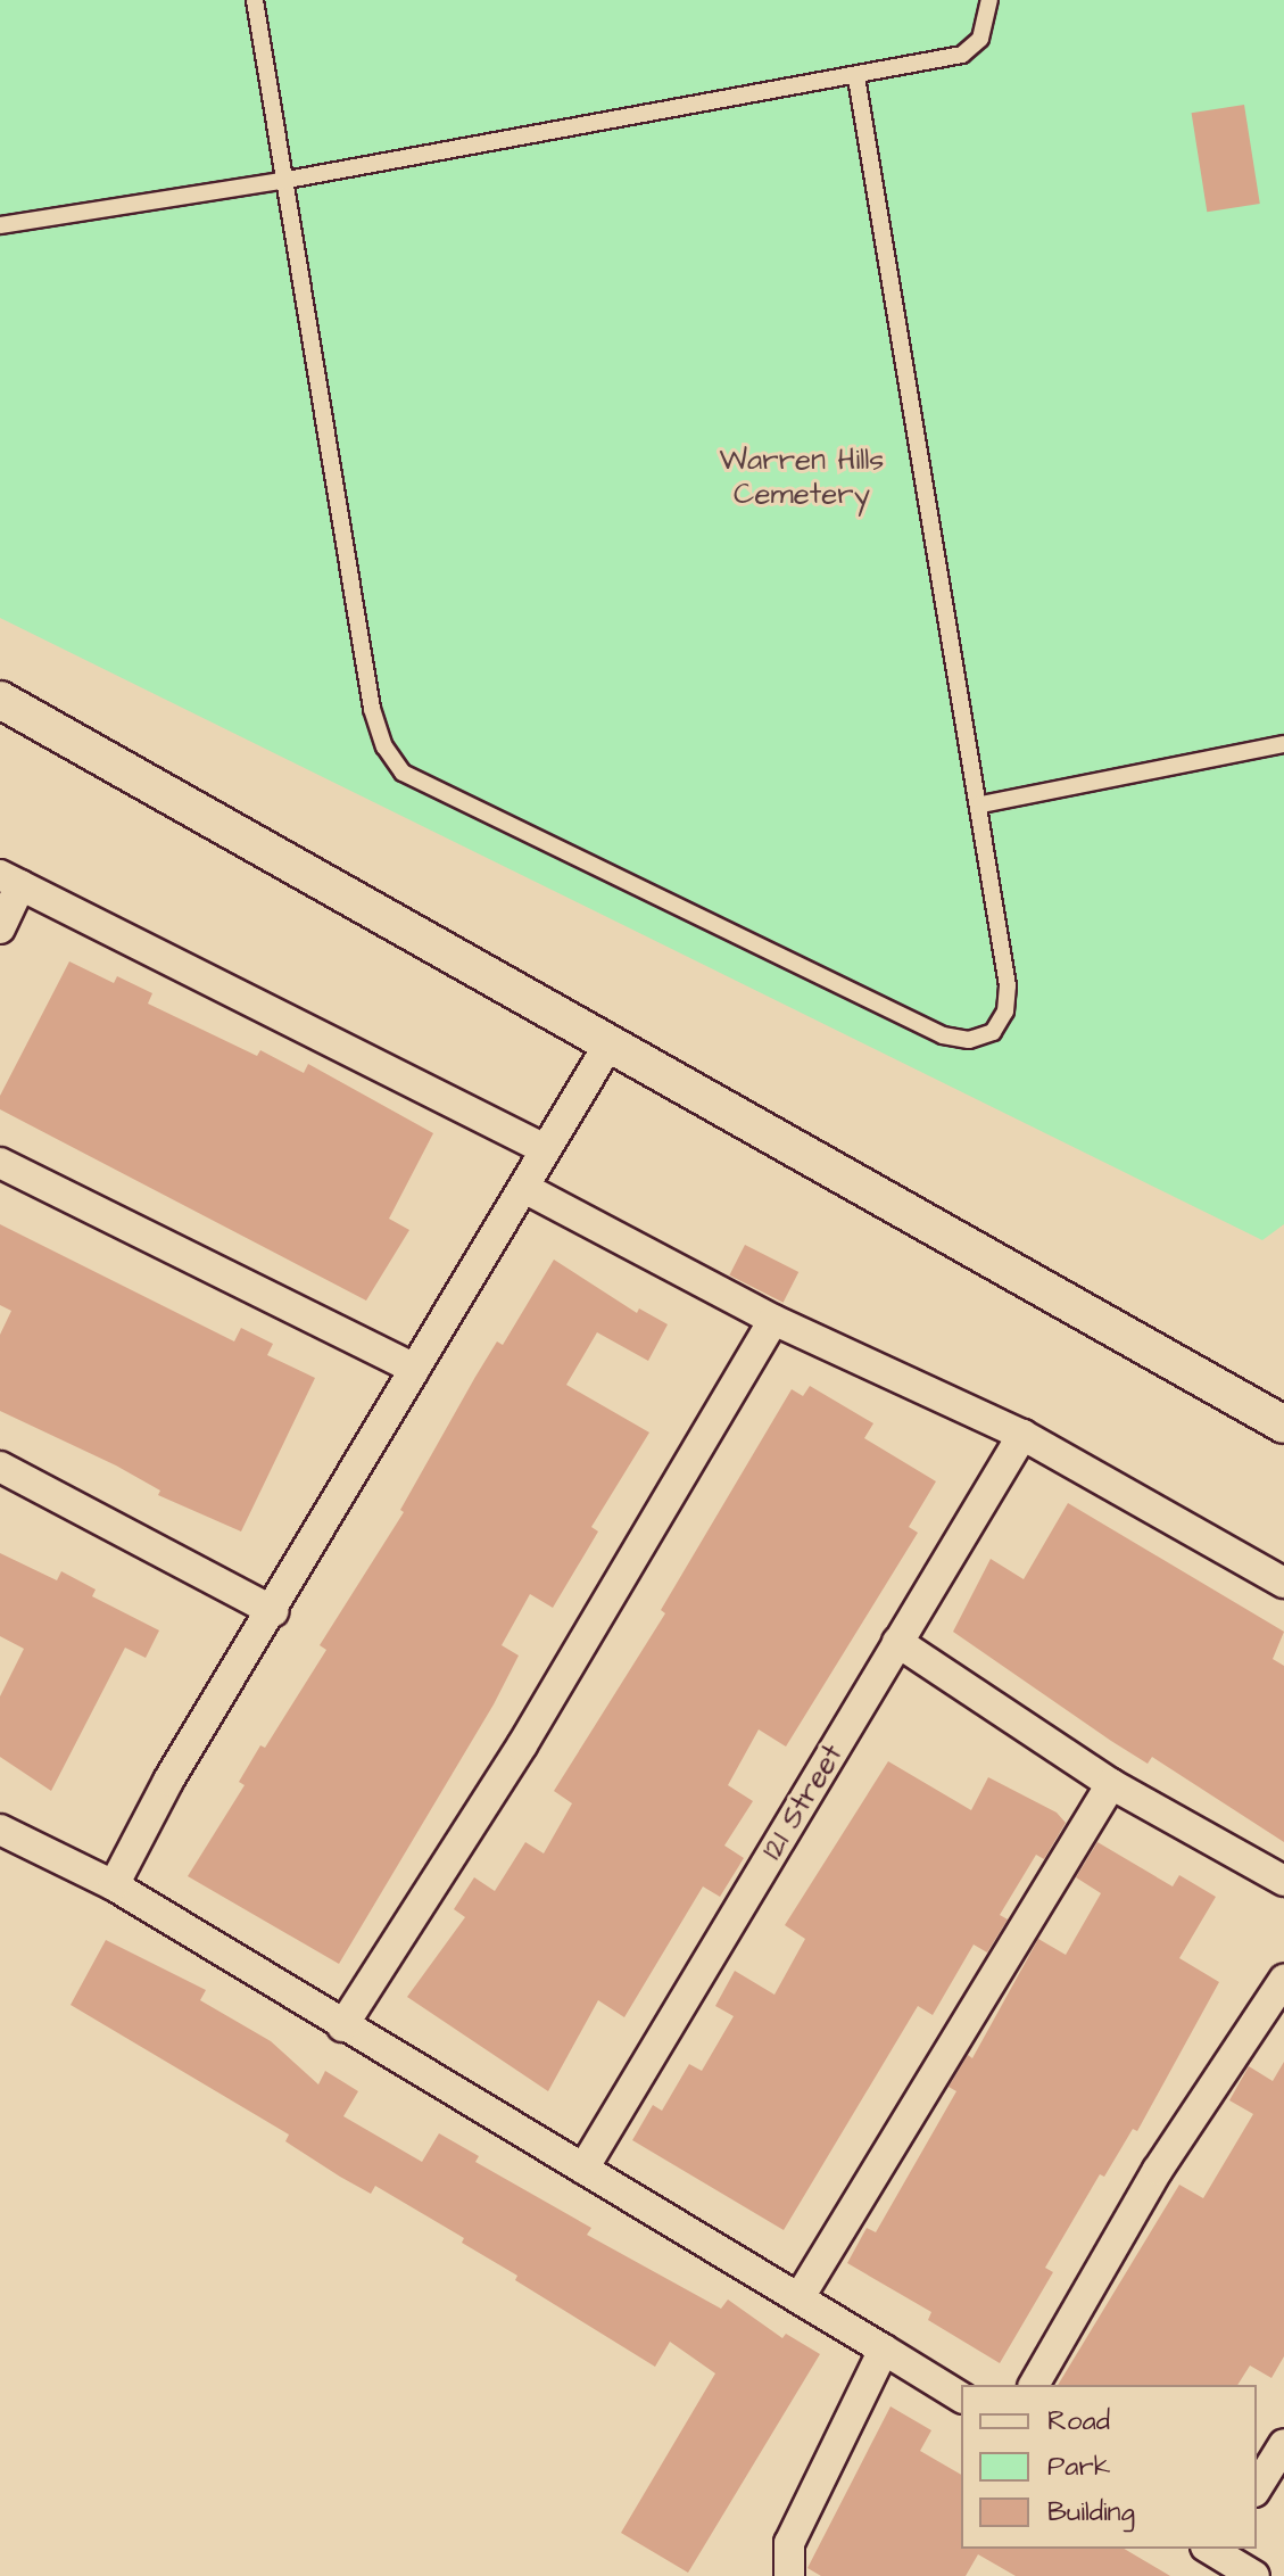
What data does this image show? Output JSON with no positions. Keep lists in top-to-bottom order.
{
  "streets": {
    "street": ["121 Street"]
  },
  "parks": ["Warren Hills Cemetery"],
  "legend": ["Road", "Park", "Building"]
}
